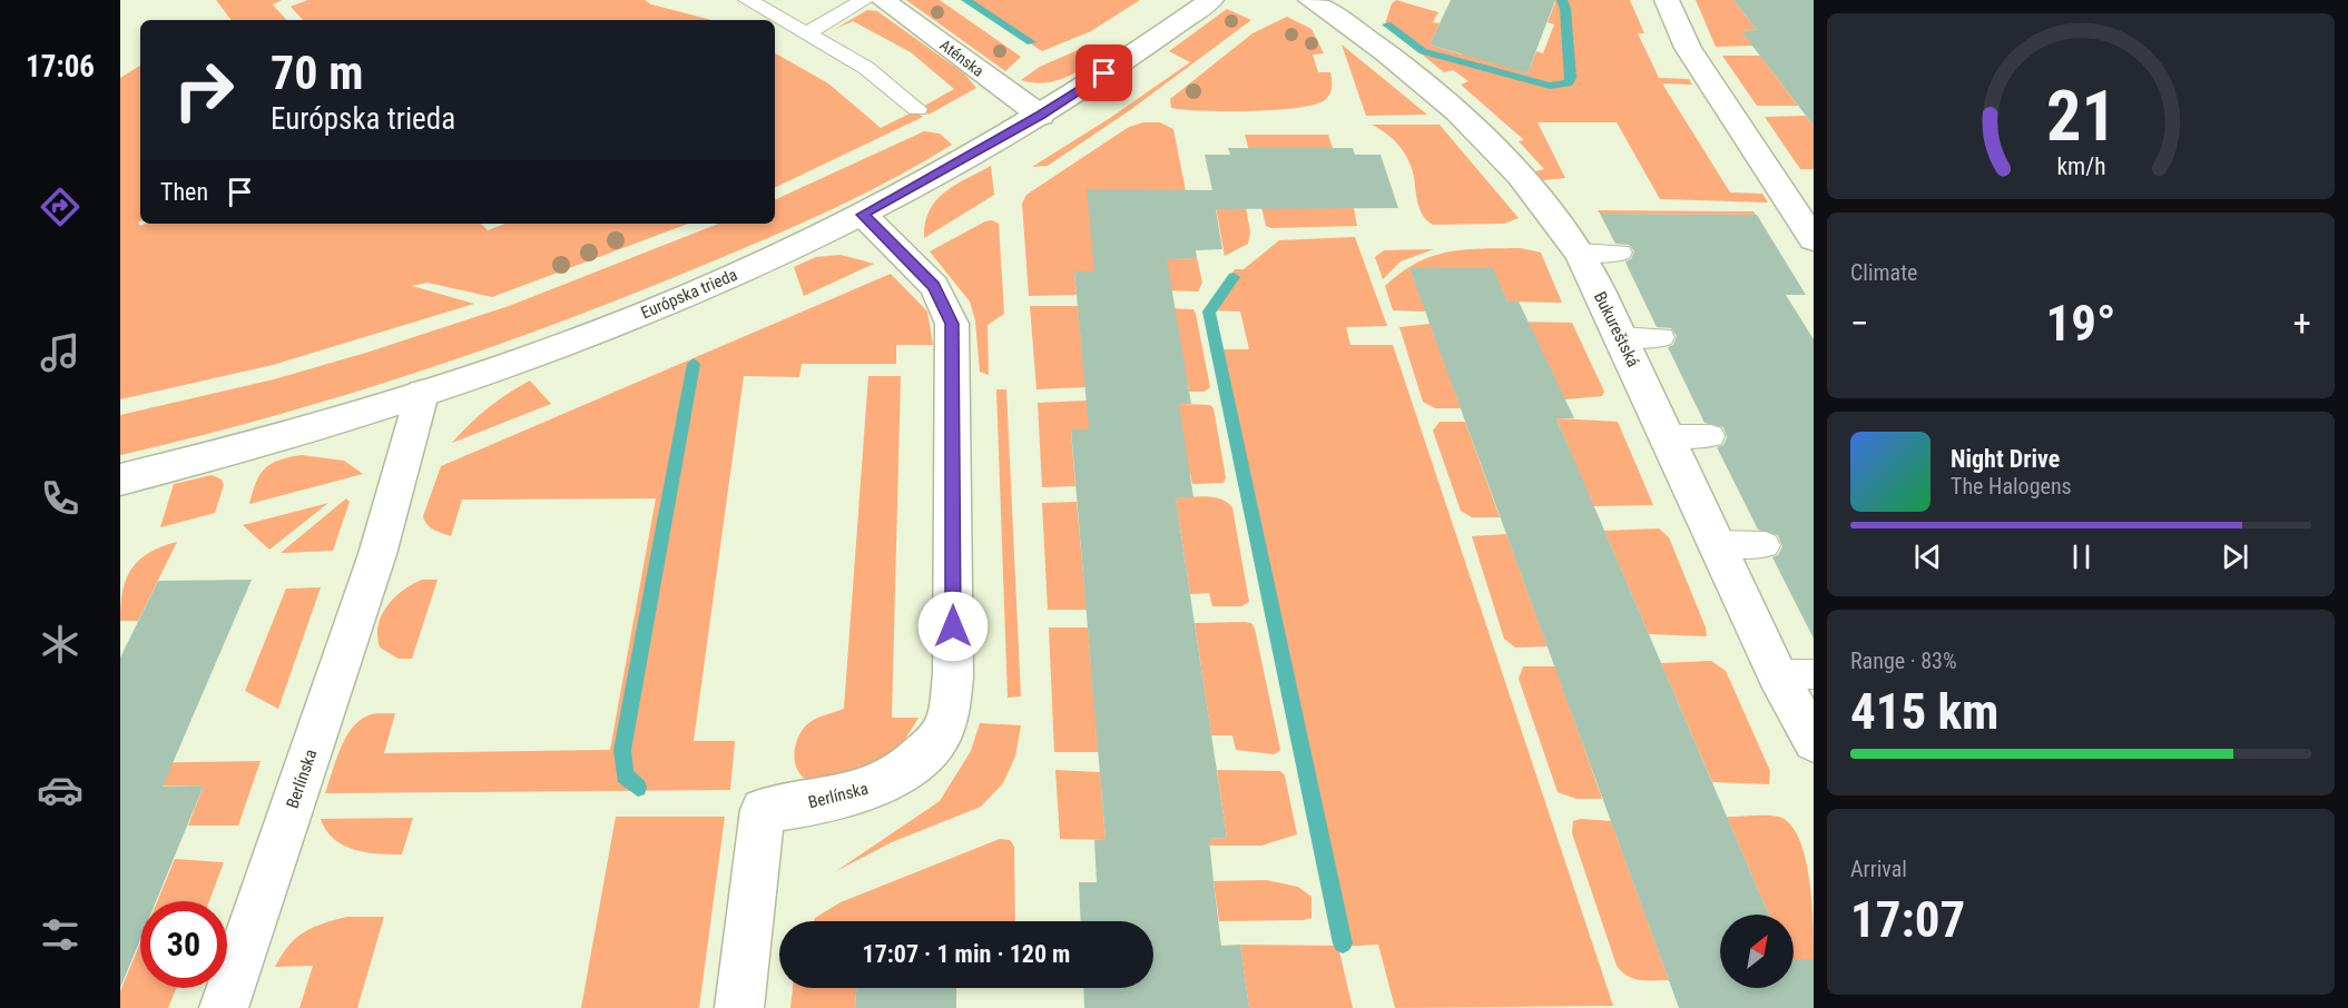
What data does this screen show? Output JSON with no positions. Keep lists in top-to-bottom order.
{
  "streets": {
    "street": [
      "Aténska",
      "Európska trieda",
      "Bukureštská",
      "Berlínska"
    ]
  },
  "crossings": [
    ["Aténska", "Európska trieda"],
    ["Európska trieda", "Berlínska"]
  ],
  "north": "top right",
  "page": {
    "tabs": "17:06",
    "turn": ["70 m", "Európska trieda"],
    "then": "Then",
    "tile": [
      "Climate",
      ["Range · 83%", "415 km"],
      ["Arrival", "17:07"]
    ],
    "heat": ["−", "19°", "+"],
    "song": ["Night Drive", "The Halogens"],
    "limit": "30",
    "trip": "17:07 · 1 min · 120 m",
    "gauge": ["21", "km/h"]
  }
}
